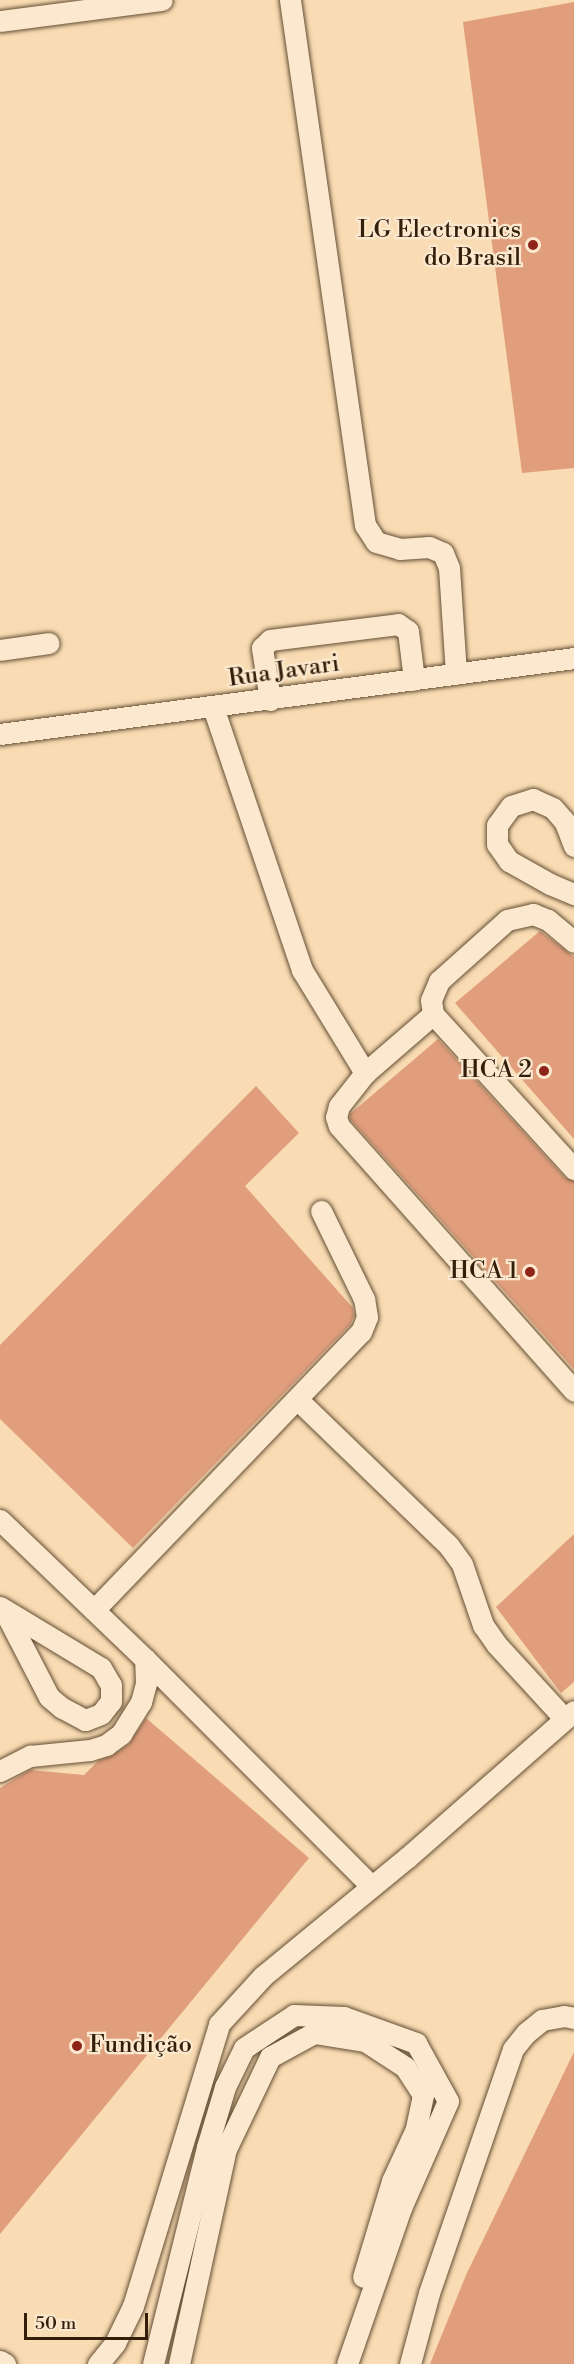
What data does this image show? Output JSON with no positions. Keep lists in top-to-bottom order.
{
  "streets": {
    "street": ["Rua Javari"]
  },
  "places": [
    "LG Electronics do Brasil",
    "HCA 2",
    "HCA 1",
    "Fundição"
  ],
  "scale_bar": "50 m"
}
